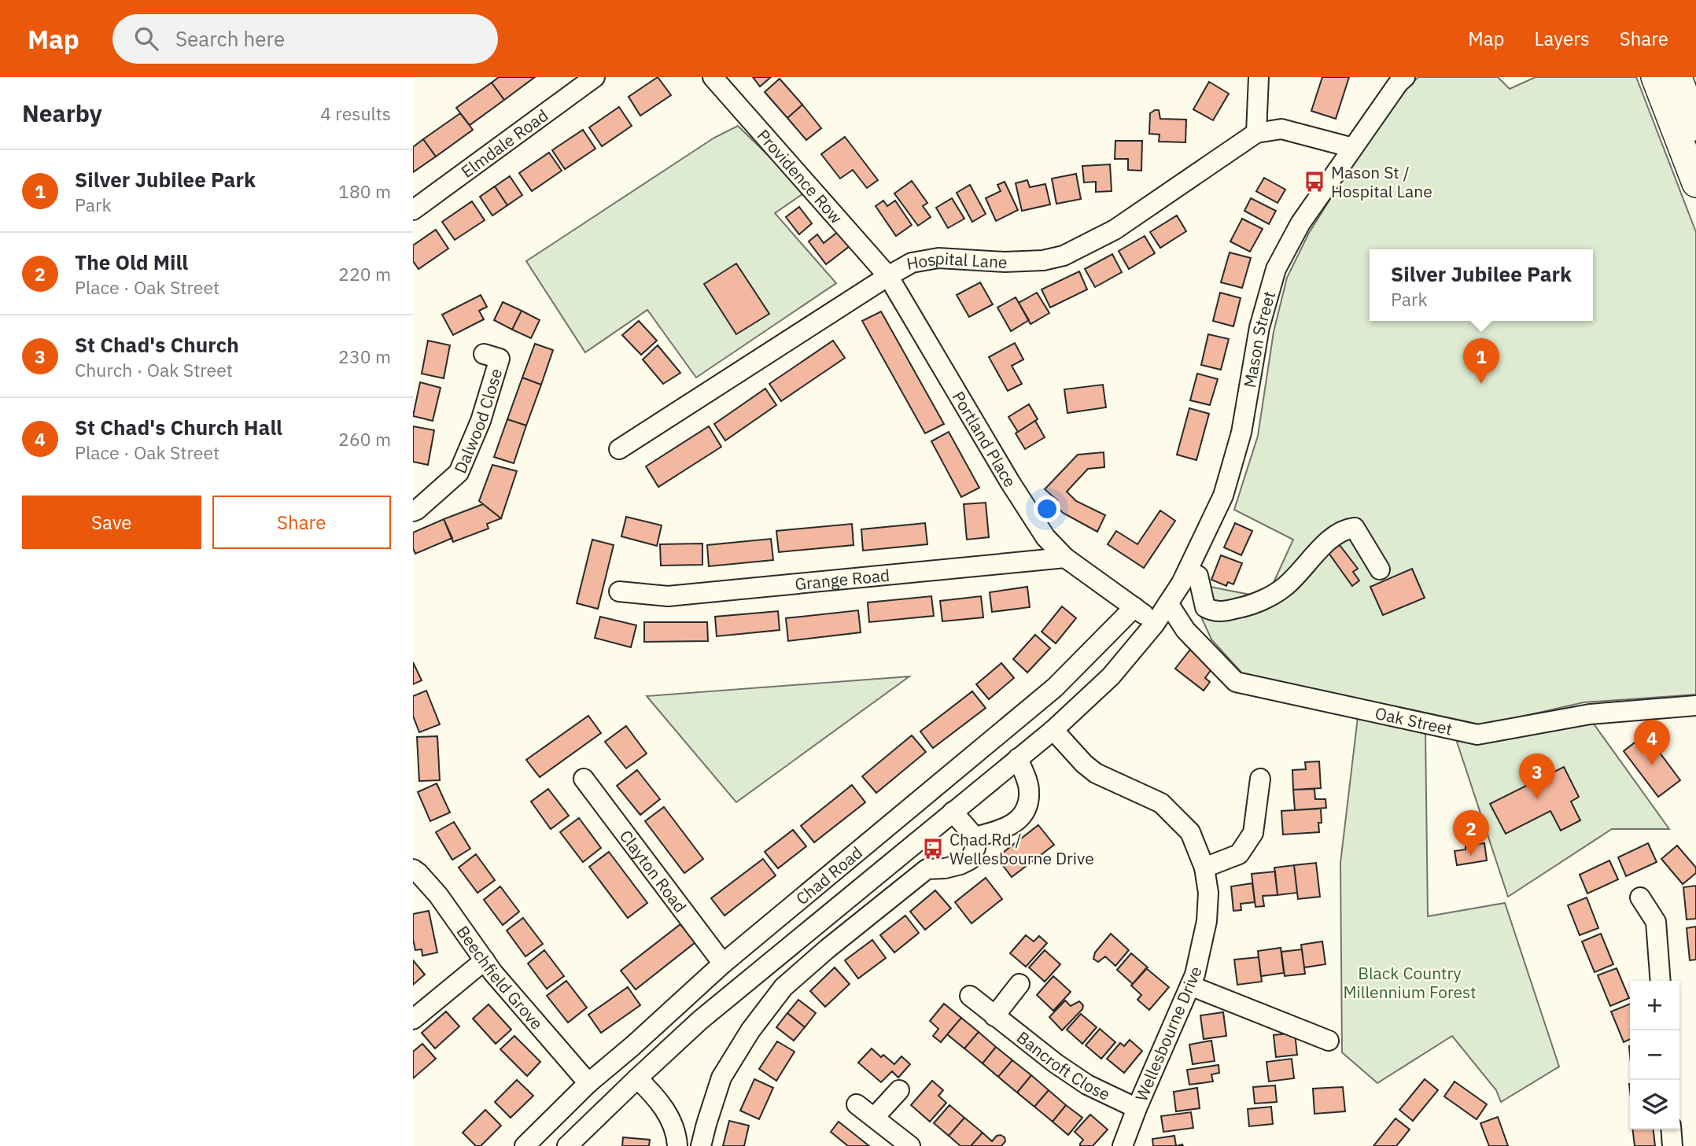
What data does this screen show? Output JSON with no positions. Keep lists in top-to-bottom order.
{
  "streets": {
    "street": [
      "Elmdale Road",
      "Providence Row",
      "Hospital Lane",
      "Mason Street",
      "Dalwood Close",
      "Portland Place",
      "Grange Road",
      "Oak Street",
      "Clayton Road",
      "Chad Road",
      "Beechfield Grove",
      "Wellesbourne Drive",
      "Bancroft Close"
    ]
  },
  "crossings": [
    ["Providence Row", "Hospital Lane"],
    ["Providence Row", "Portland Place"],
    ["Hospital Lane", "Portland Place"],
    ["Mason Street", "Portland Place"],
    ["Mason Street", "Oak Street"],
    ["Mason Street", "Chad Road"],
    ["Portland Place", "Grange Road"],
    ["Portland Place", "Chad Road"],
    ["Clayton Road", "Chad Road"],
    ["Chad Road", "Beechfield Grove"],
    ["Chad Road", "Wellesbourne Drive"],
    ["Wellesbourne Drive", "Bancroft Close"]
  ],
  "parks": ["Black Country Millennium Forest"],
  "places": {
    "bus stop": ["Mason St / Hospital Lane", "Chad Rd / Wellesbourne Drive"]
  },
  "page": {
    "header": "Map",
    "search": "Search here",
    "nav": ["Map", "Layers", "Share"],
    "heading": ["Nearby", "4 results"],
    "list": [
      {
        "mark": "1",
        "name": "Silver Jubilee Park",
        "note": "Park",
        "value": "180 m"
      },
      {
        "mark": "2",
        "name": "The Old Mill",
        "note": "Place · Oak Street",
        "value": "220 m"
      },
      {
        "mark": "3",
        "name": "St Chad's Church",
        "note": "Church · Oak Street",
        "value": "230 m"
      },
      {
        "mark": "4",
        "name": "St Chad's Church Hall",
        "note": "Place · Oak Street",
        "value": "260 m"
      }
    ],
    "popup": ["Silver Jubilee Park", "Park"],
    "pins": [
      "1",
      "4",
      "3",
      "2"
    ],
    "buttons": ["Save", "Share"],
    "map_buttons": ["+", "−"]
  }
}
